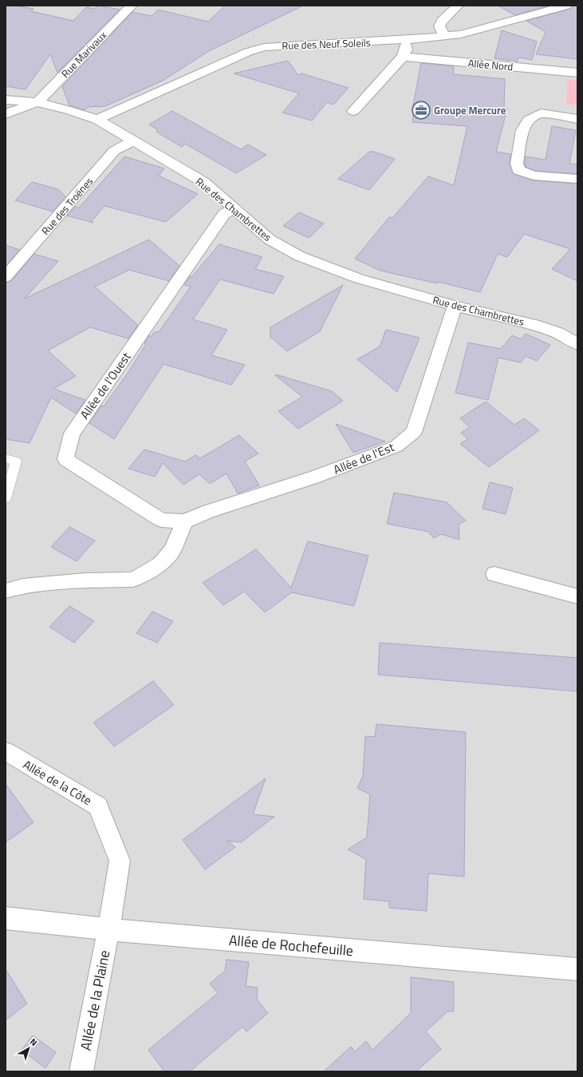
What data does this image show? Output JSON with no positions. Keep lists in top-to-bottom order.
{
  "streets": {
    "street": [
      "Rue des Neuf Soleils",
      "Rue Marivaux",
      "Allée Nord",
      "Rue des Troënes",
      "Rue des Chambrettes",
      "Allée de l'Ouest",
      "Allée de l'Est",
      "Allée de la Côte",
      "Allée de Rochefeuille",
      "Allée de la Plaine"
    ]
  },
  "crossings": [
    ["Rue des Neuf Soleils", "Rue des Chambrettes"],
    ["Rue Marivaux", "Rue des Chambrettes"],
    ["Rue des Troënes", "Rue des Chambrettes"],
    ["Rue des Chambrettes", "Allée de l'Ouest"],
    ["Rue des Chambrettes", "Allée de l'Est"],
    ["Allée de l'Ouest", "Allée de l'Est"],
    ["Allée de la Côte", "Allée de Rochefeuille"],
    ["Allée de la Côte", "Allée de la Plaine"],
    ["Allée de Rochefeuille", "Allée de la Plaine"]
  ],
  "places": {
    "office": ["Groupe Mercure"]
  },
  "north": "top right"
}
